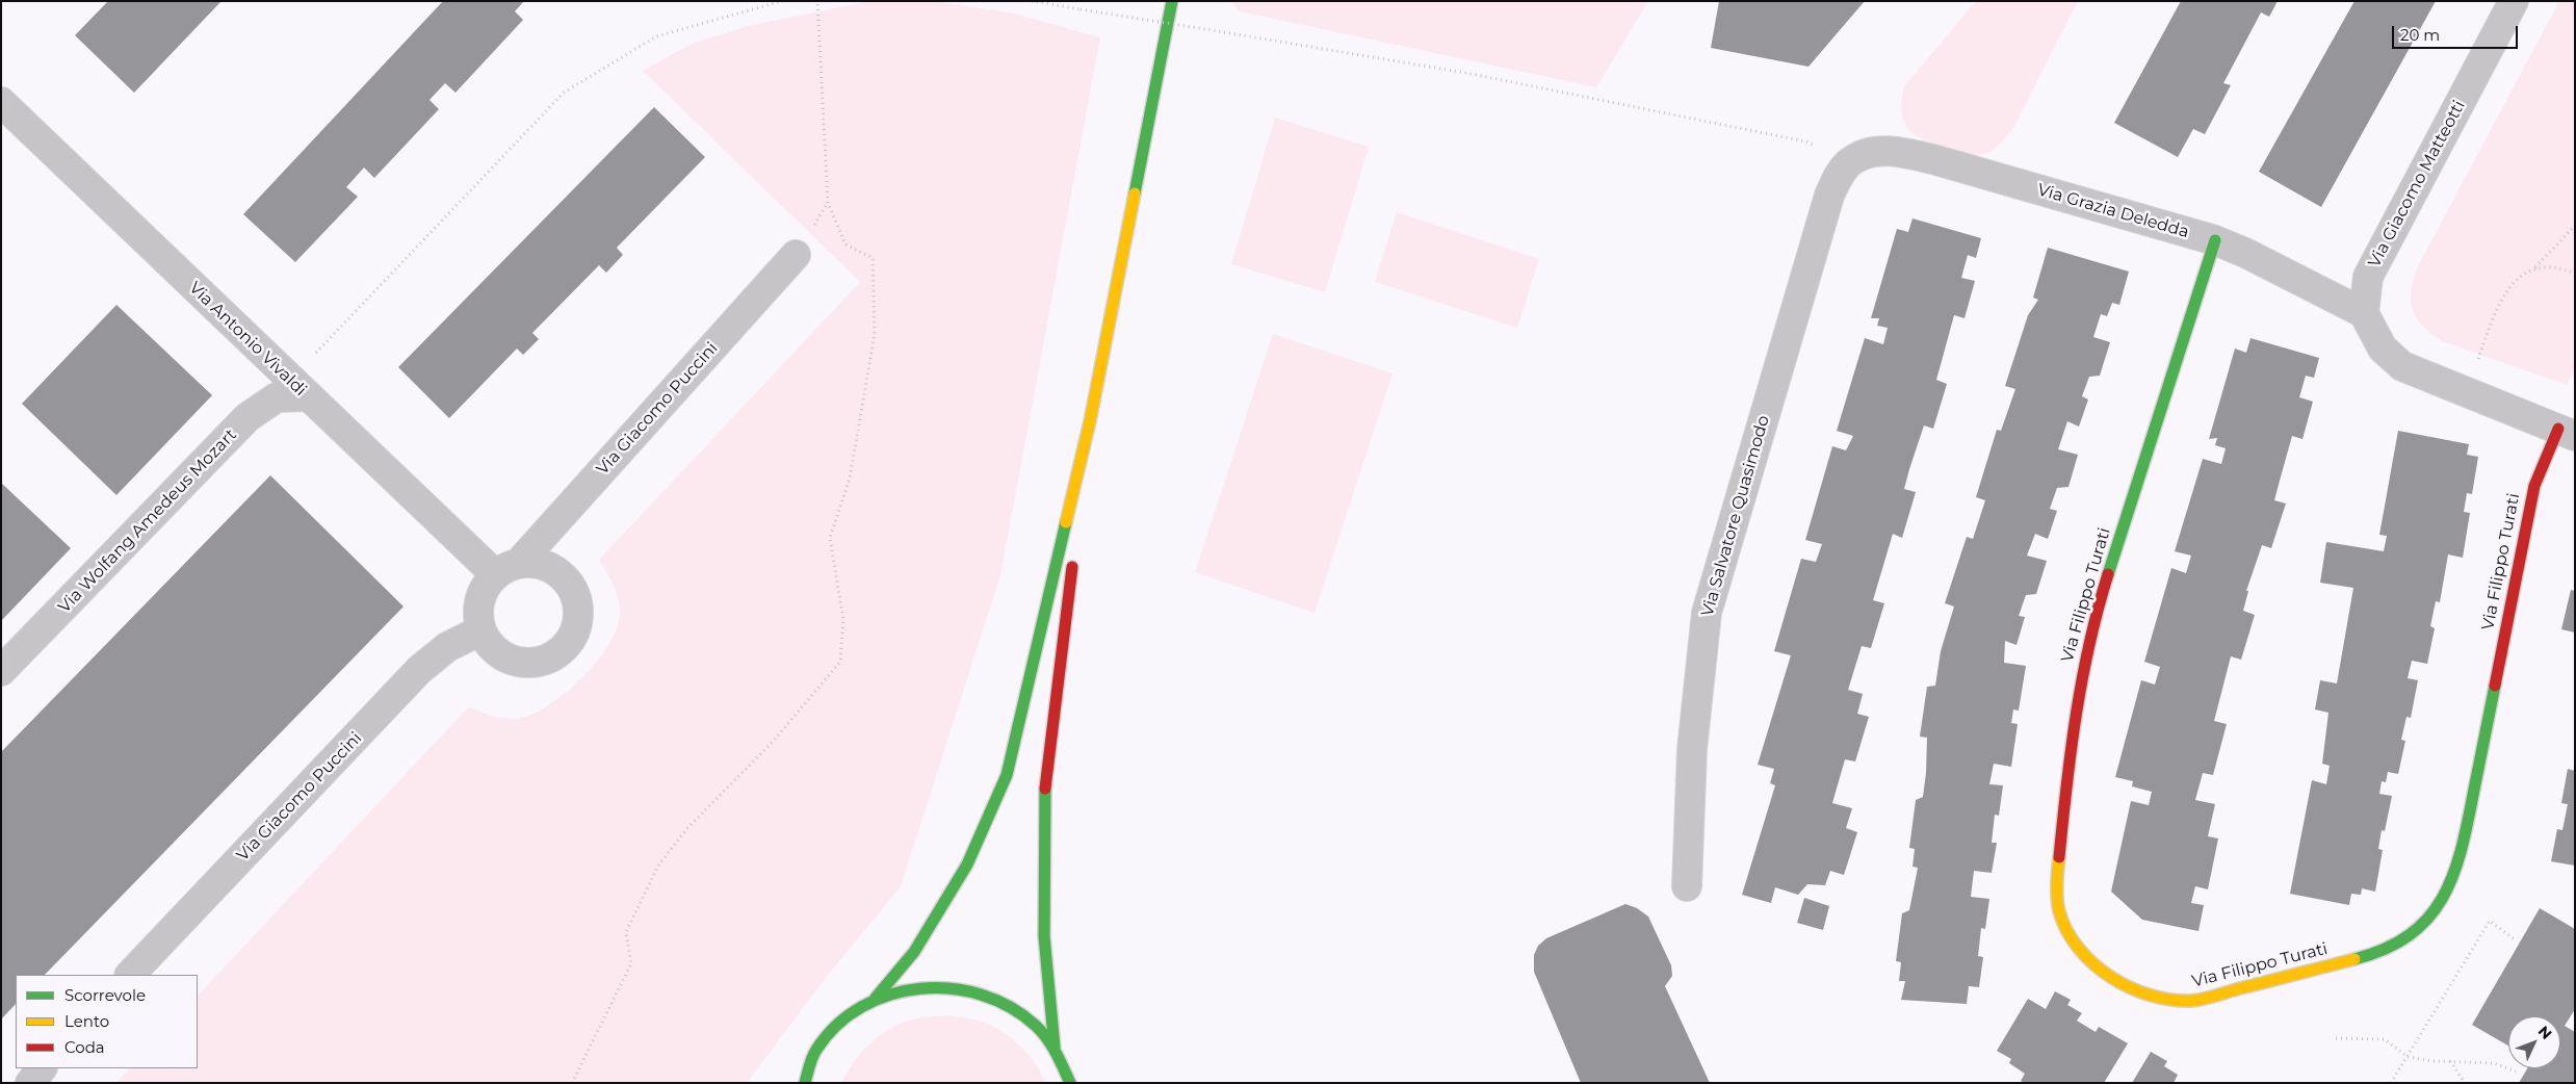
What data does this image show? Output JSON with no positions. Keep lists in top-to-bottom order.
{
  "streets": {
    "main road": ["Via Filippo Turati"],
    "street": [
      "Via Giacomo Matteotti",
      "Via Grazia Deledda",
      "Via Antonio Vivaldi",
      "Via Giacomo Puccini",
      "Via Salvatore Quasimodo",
      "Via Wolfang Amedeus Mozart"
    ]
  },
  "crossings": [
    ["Via Giacomo Matteotti", "Via Grazia Deledda"],
    ["Via Grazia Deledda", "Via Salvatore Quasimodo"],
    ["Via Grazia Deledda", "Via Filippo Turati"],
    ["Via Antonio Vivaldi", "Via Giacomo Puccini"],
    ["Via Antonio Vivaldi", "Via Wolfang Amedeus Mozart"]
  ],
  "legend": ["Scorrevole", "Lento", "Coda"],
  "scale_bar": "20 m",
  "north": "top right"
}
